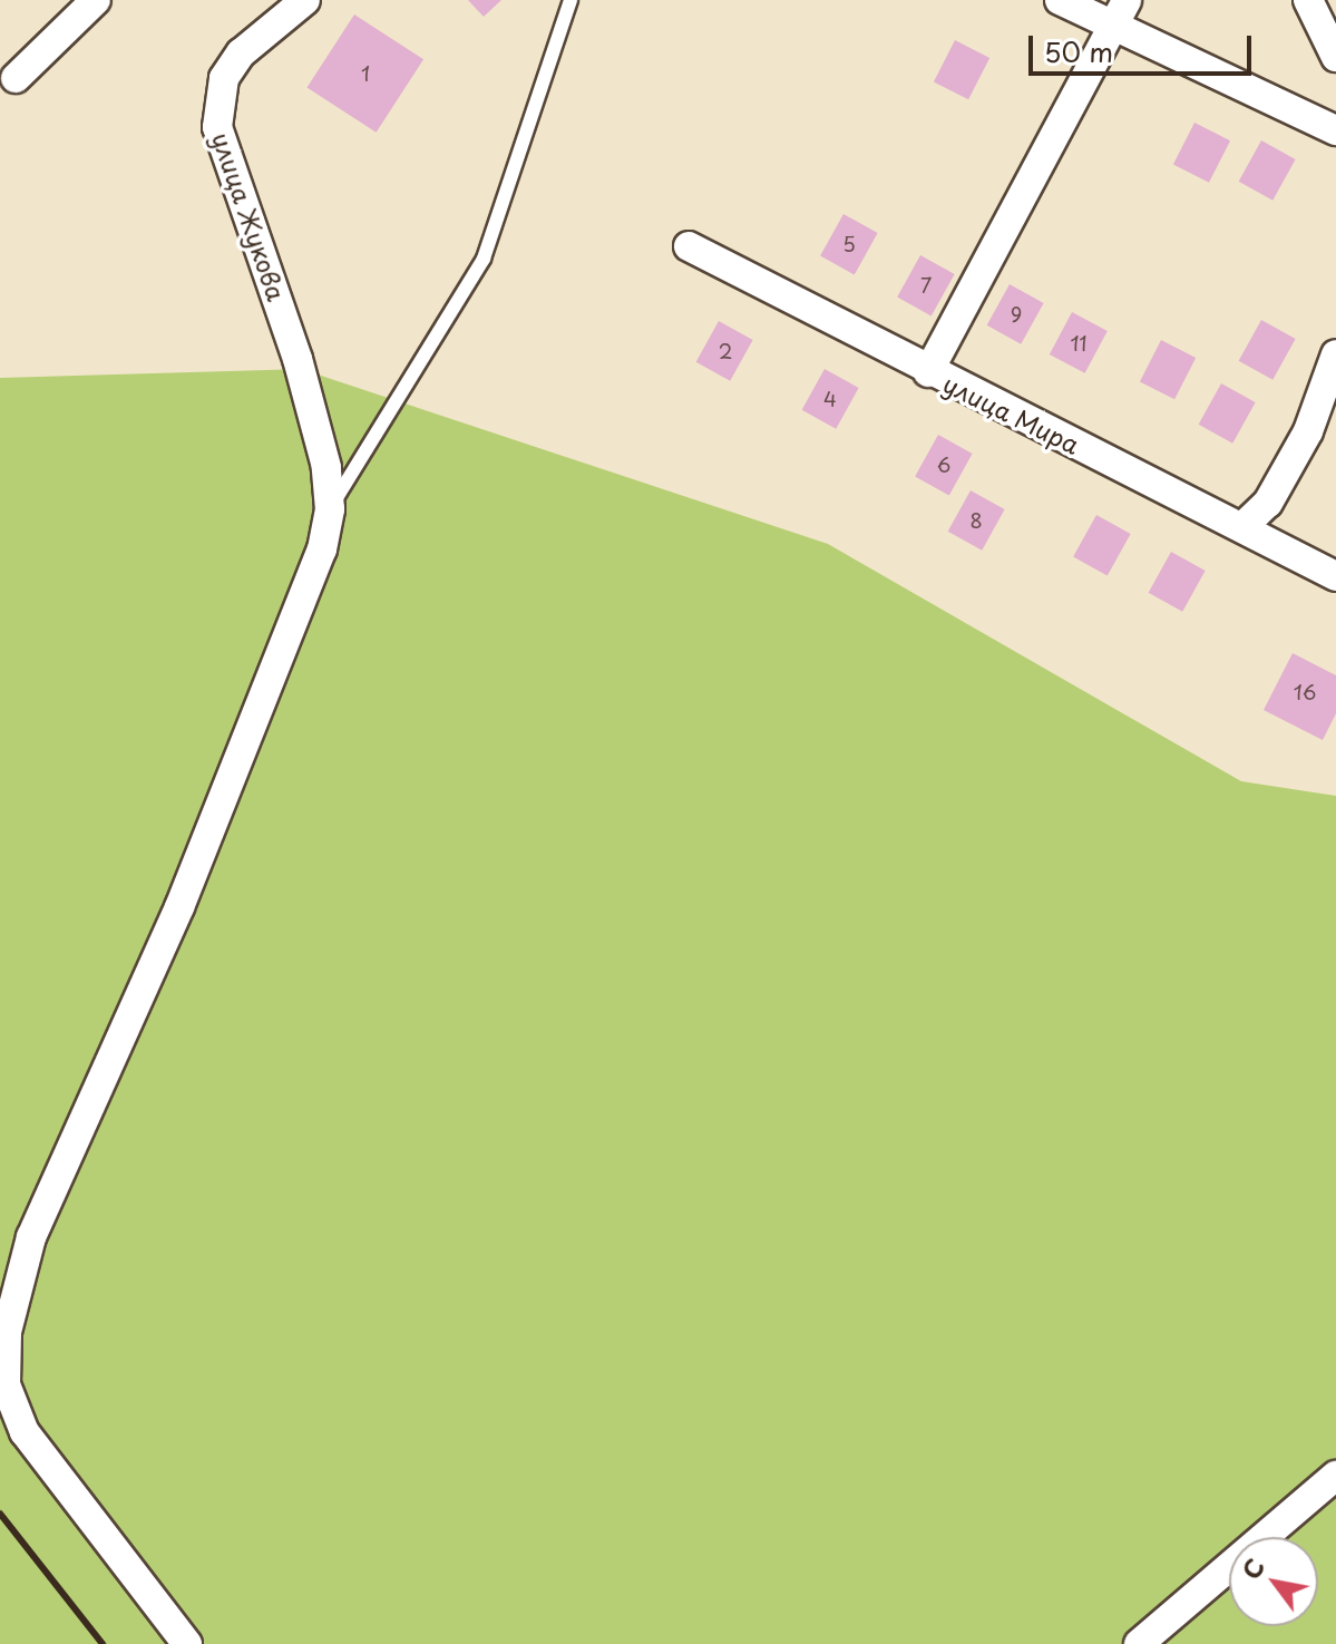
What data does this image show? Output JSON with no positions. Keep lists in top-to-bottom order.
{
  "streets": {
    "street": ["улица Жукова", "улица Мира"]
  },
  "house_numbers": [
    "1",
    "5",
    "7",
    "9",
    "11",
    "2",
    "4",
    "6",
    "8",
    "16"
  ],
  "scale_bar": "50 m",
  "north": "top left"
}
